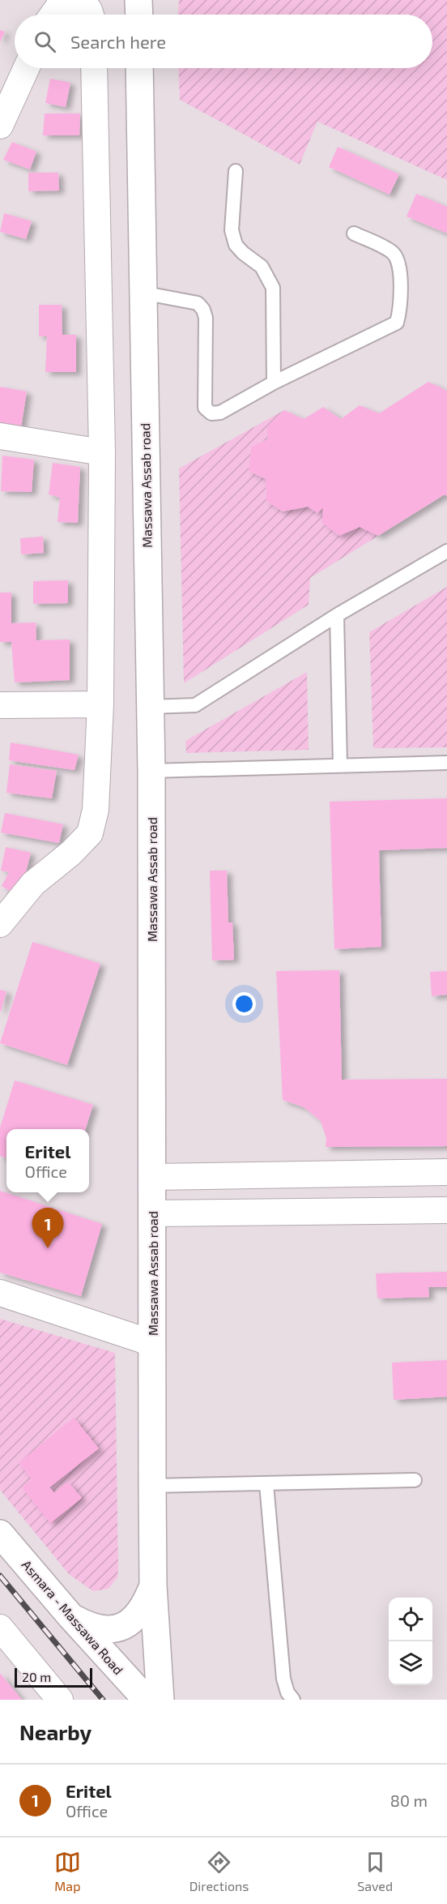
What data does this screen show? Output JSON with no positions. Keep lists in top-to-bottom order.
{
  "streets": {
    "highway": ["Massawa Assab road", "Asmara - Massawa Road"]
  },
  "scale_bar": "20 m",
  "page": {
    "search": "Search here",
    "popup": ["Eritel", "Office"],
    "pins": "1",
    "scale": "20 m",
    "heading": "Nearby",
    "list": [
      {
        "mark": "1",
        "name": "Eritel",
        "note": "Office",
        "value": "80 m"
      }
    ],
    "nav": ["Map", "Directions", "Saved"]
  }
}
